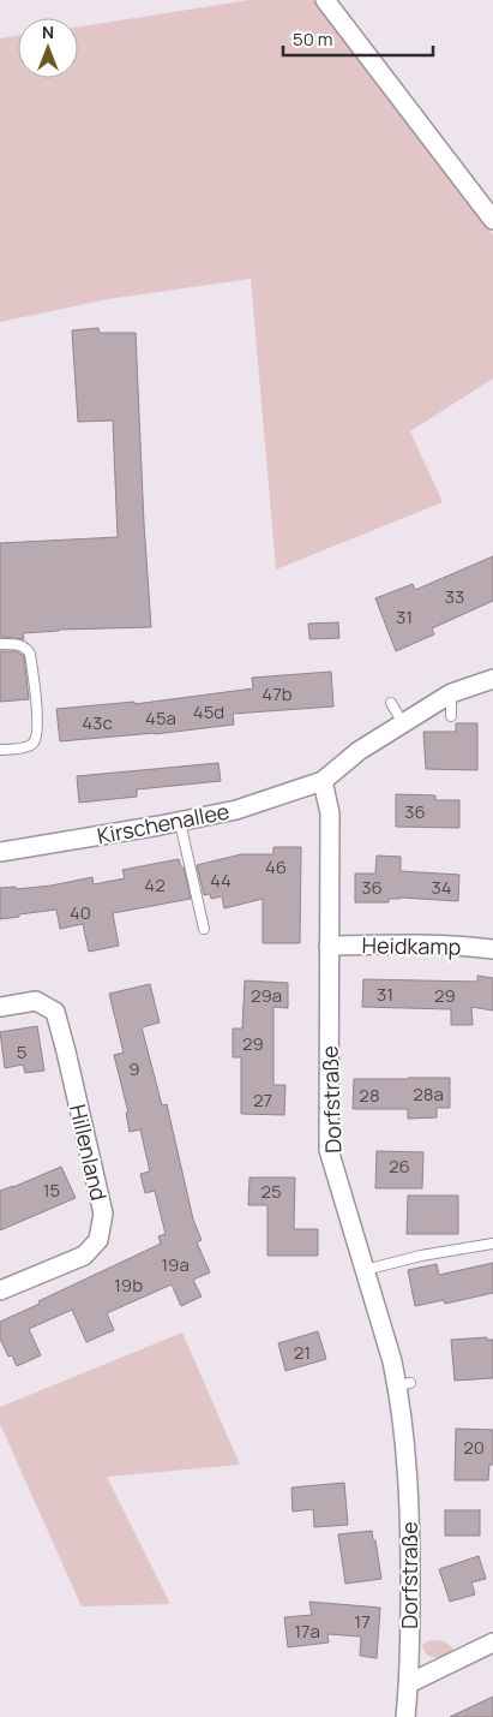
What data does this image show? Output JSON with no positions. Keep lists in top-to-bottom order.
{
  "streets": {
    "street": [
      "Kirschenallee",
      "Heidkamp",
      "Dorfstraße",
      "Hillenland"
    ]
  },
  "crossings": [
    ["Kirschenallee", "Dorfstraße"],
    ["Heidkamp", "Dorfstraße"]
  ],
  "house_numbers": [
    "33",
    "31",
    "47b",
    "45d",
    "45a",
    "43c",
    "36",
    "46",
    "44",
    "42",
    "36",
    "34",
    "40",
    "31",
    "29a",
    "29",
    "29",
    "5",
    "9",
    "28a",
    "28",
    "27",
    "26",
    "15",
    "25",
    "19a",
    "19b",
    "21",
    "20",
    "17",
    "17a"
  ],
  "scale_bar": "50 m",
  "north": "top"
}
